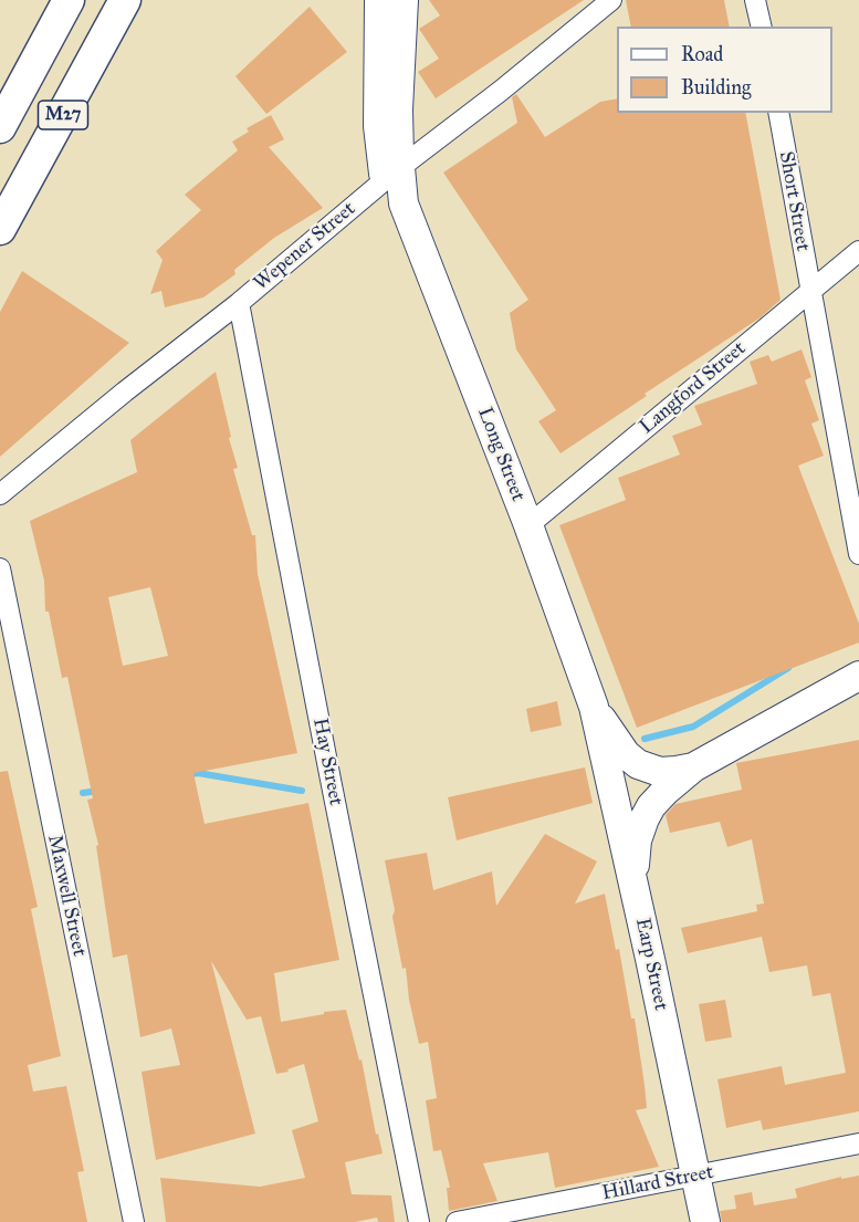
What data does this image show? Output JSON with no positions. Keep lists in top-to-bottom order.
{
  "streets": {
    "main road": ["M27", "Long Street", "Earp Street"],
    "street": [
      "Short Street",
      "Wepener Street",
      "Langford Street",
      "Hay Street",
      "Maxwell Street",
      "Hillard Street"
    ]
  },
  "crossings": [
    ["Short Street", "Langford Street"],
    ["Wepener Street", "Long Street"],
    ["Wepener Street", "Hay Street"],
    ["Langford Street", "Long Street"],
    ["Long Street", "Earp Street"],
    ["Earp Street", "Hillard Street"]
  ],
  "legend": ["Road", "Building"]
}
